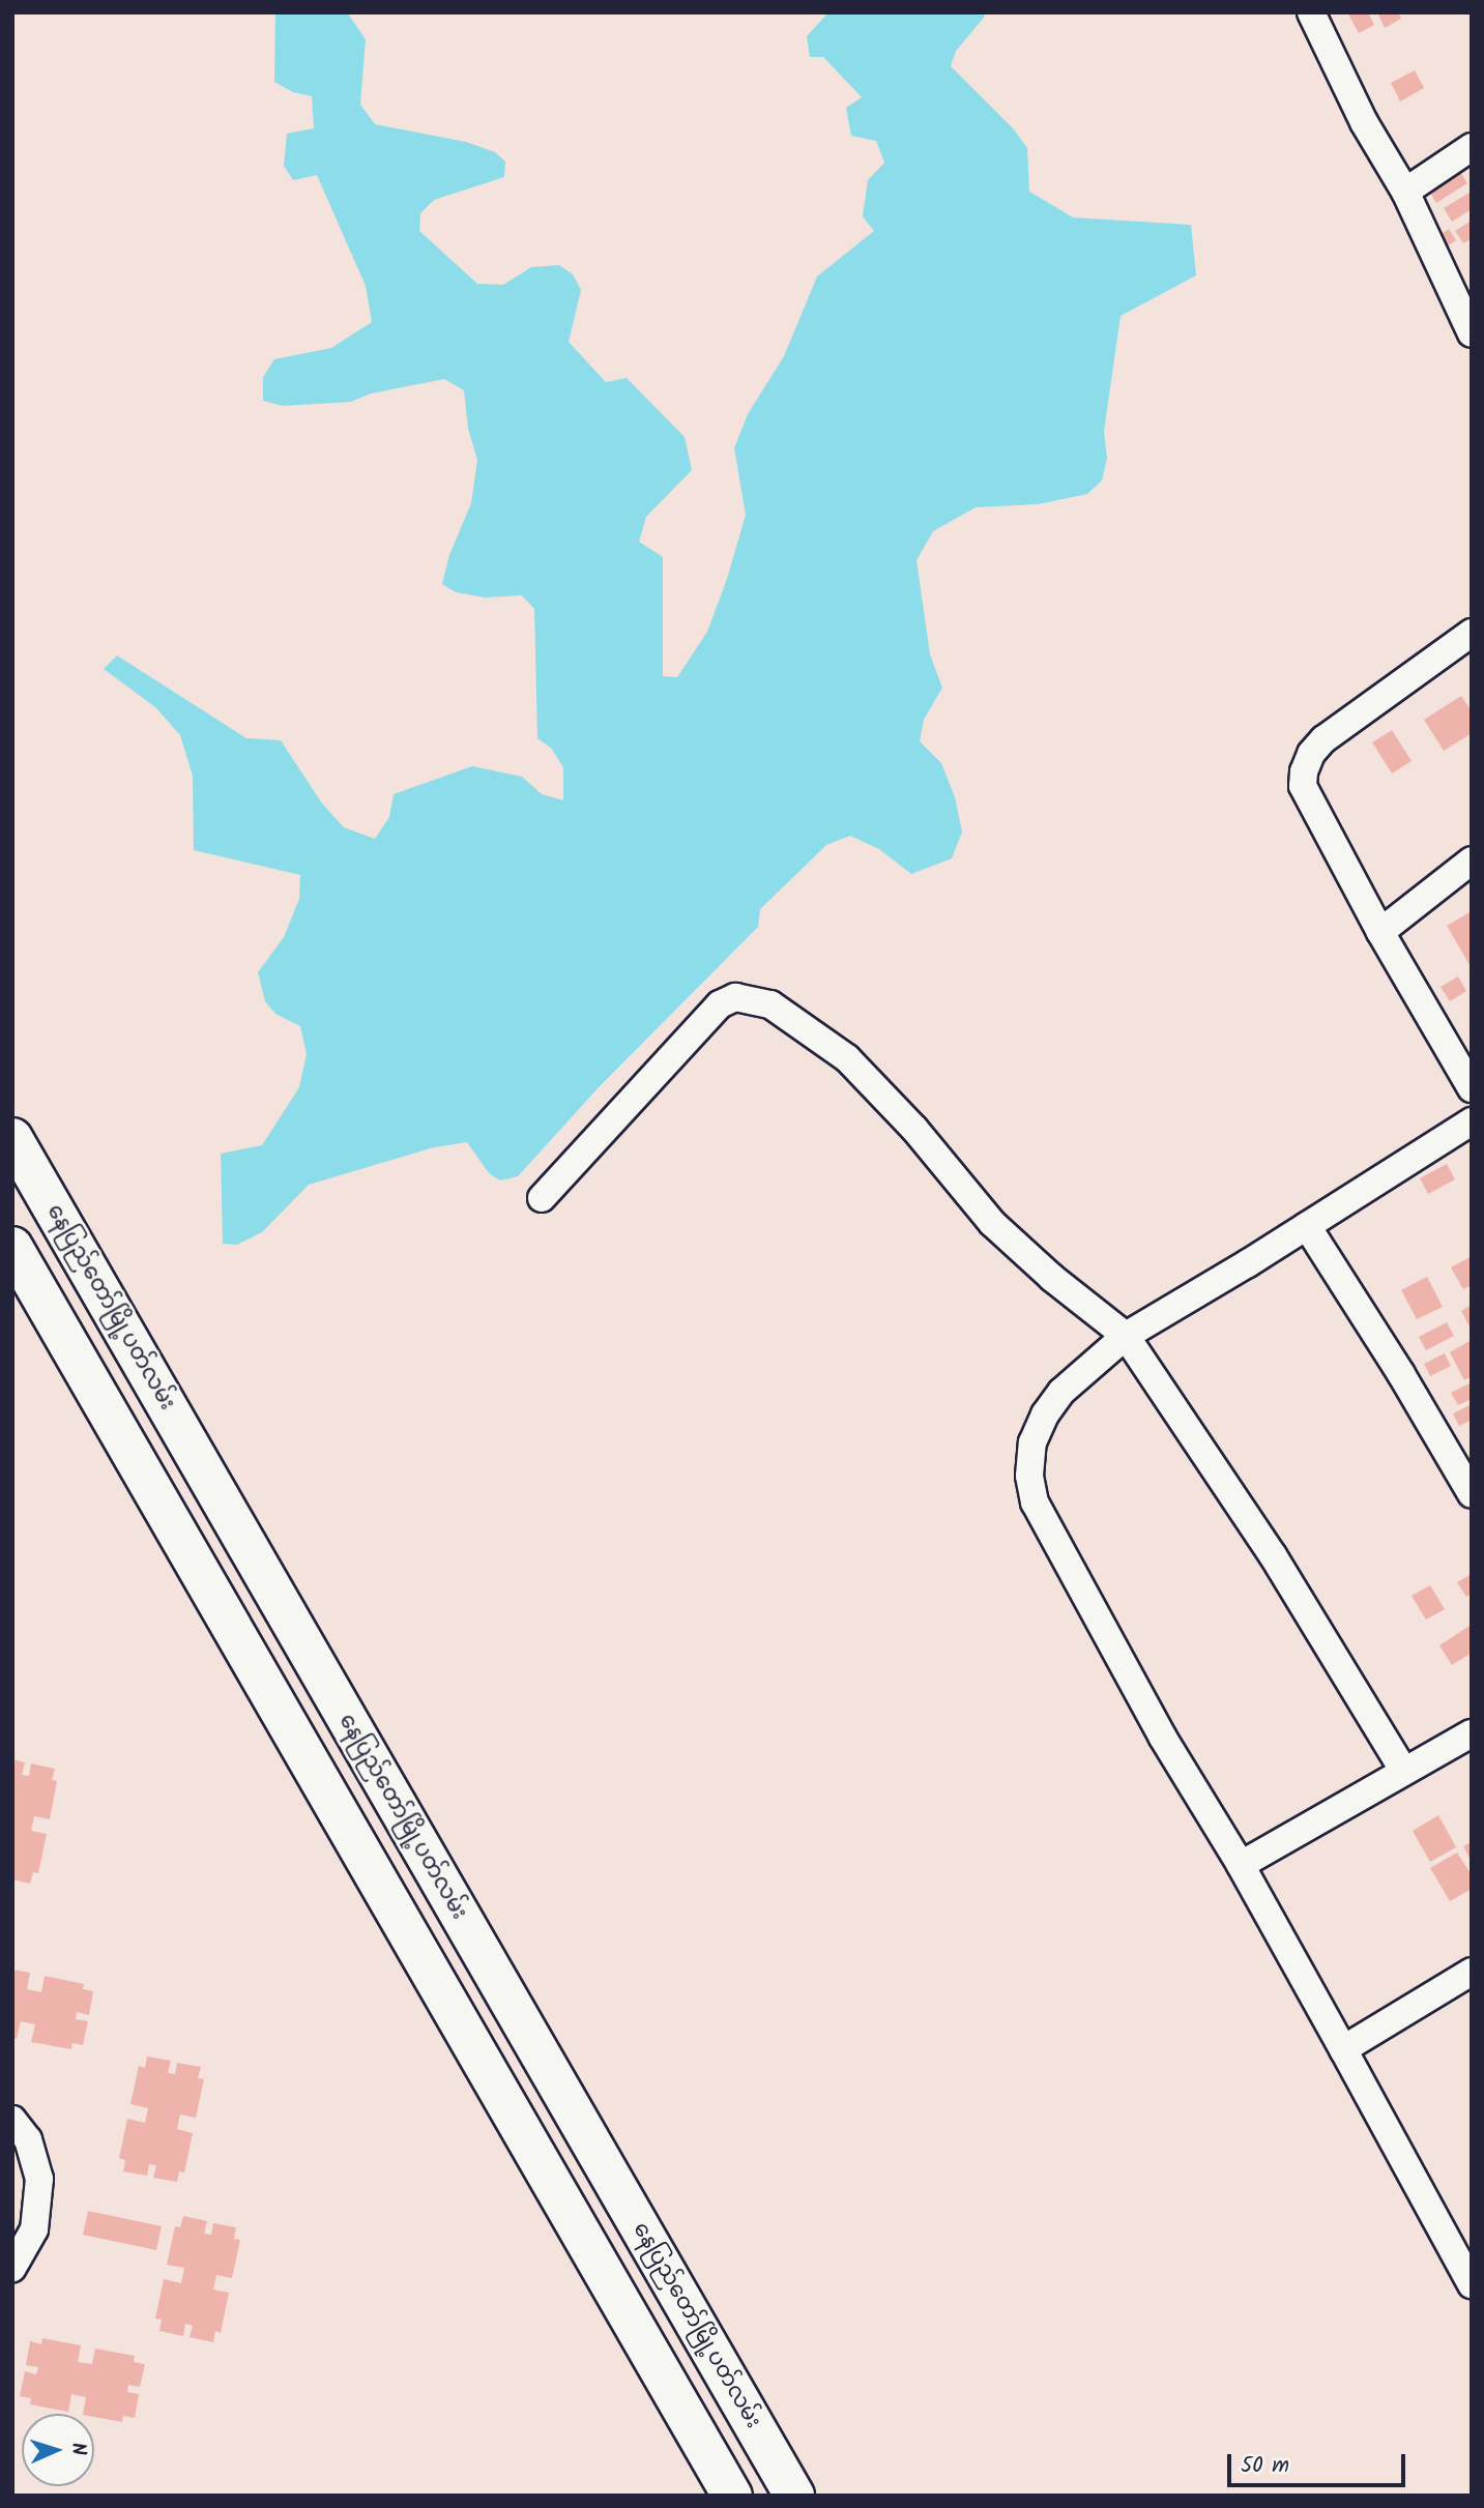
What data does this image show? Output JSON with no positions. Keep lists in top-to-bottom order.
{
  "streets": {
    "main road": ["နေပြည်တော်မြို့ပတ်လမ်း"]
  },
  "scale_bar": "50 m",
  "north": "right"
}
